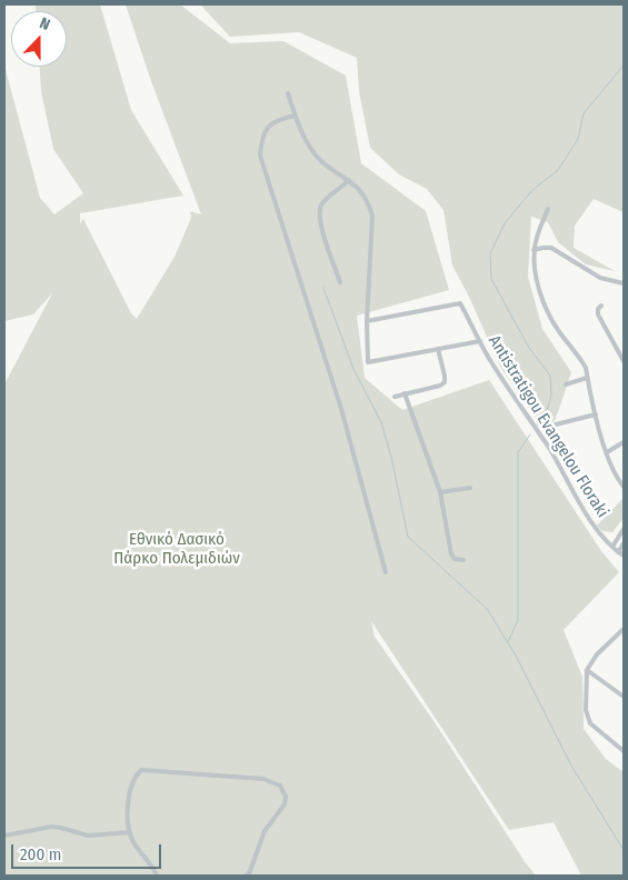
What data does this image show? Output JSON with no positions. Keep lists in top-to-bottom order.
{
  "streets": {
    "street": ["Antistratigou Evangelou Floraki"]
  },
  "parks": ["Εθνικό Δασικό Πάρκο Πολεμιδιών"],
  "scale_bar": "200 m",
  "north": "top"
}
